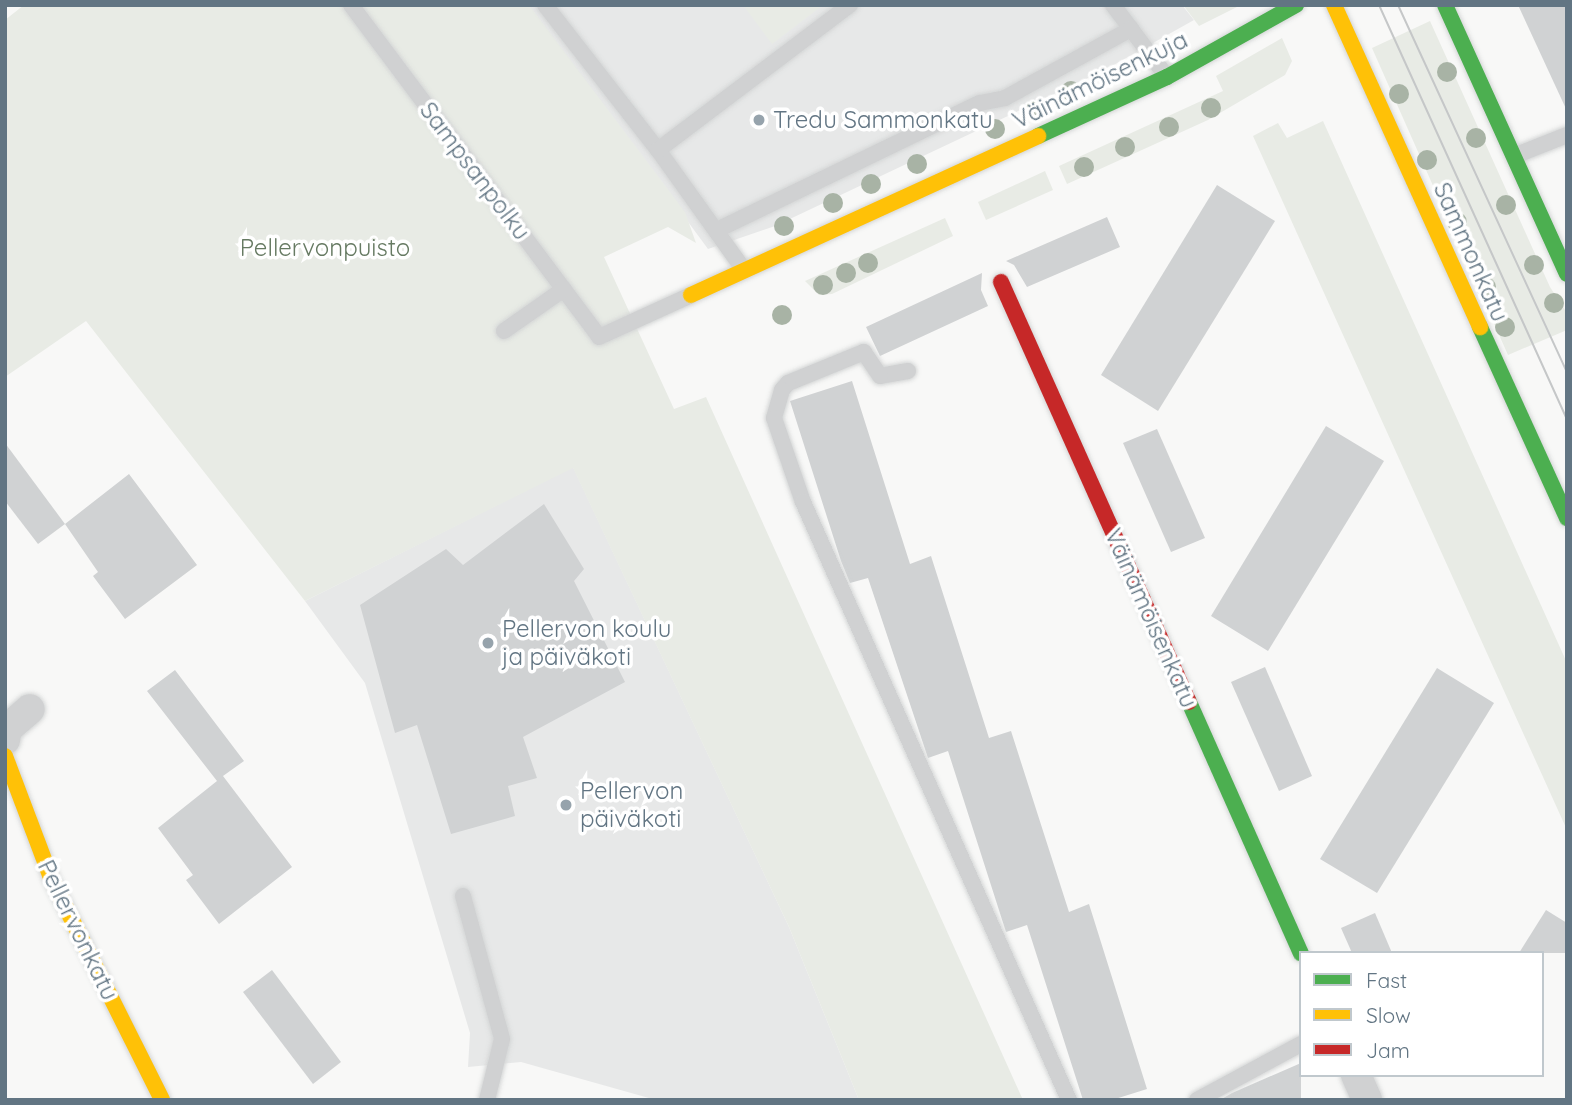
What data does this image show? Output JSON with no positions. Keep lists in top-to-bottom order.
{
  "streets": {
    "street": [
      "Väinämöisenkuja",
      "Sammonkatu",
      "Väinämöisenkatu",
      "Pellervonkatu"
    ],
    "lane": ["Sampsanpolku"]
  },
  "crossings": [
    ["Väinämöisenkuja", "Sampsanpolku"]
  ],
  "parks": ["Pellervonpuisto"],
  "places": ["Tredu Sammonkatu", "Pellervon koulu ja päiväkoti", "Pellervon päiväkoti"],
  "legend": ["Fast", "Slow", "Jam"]
}
